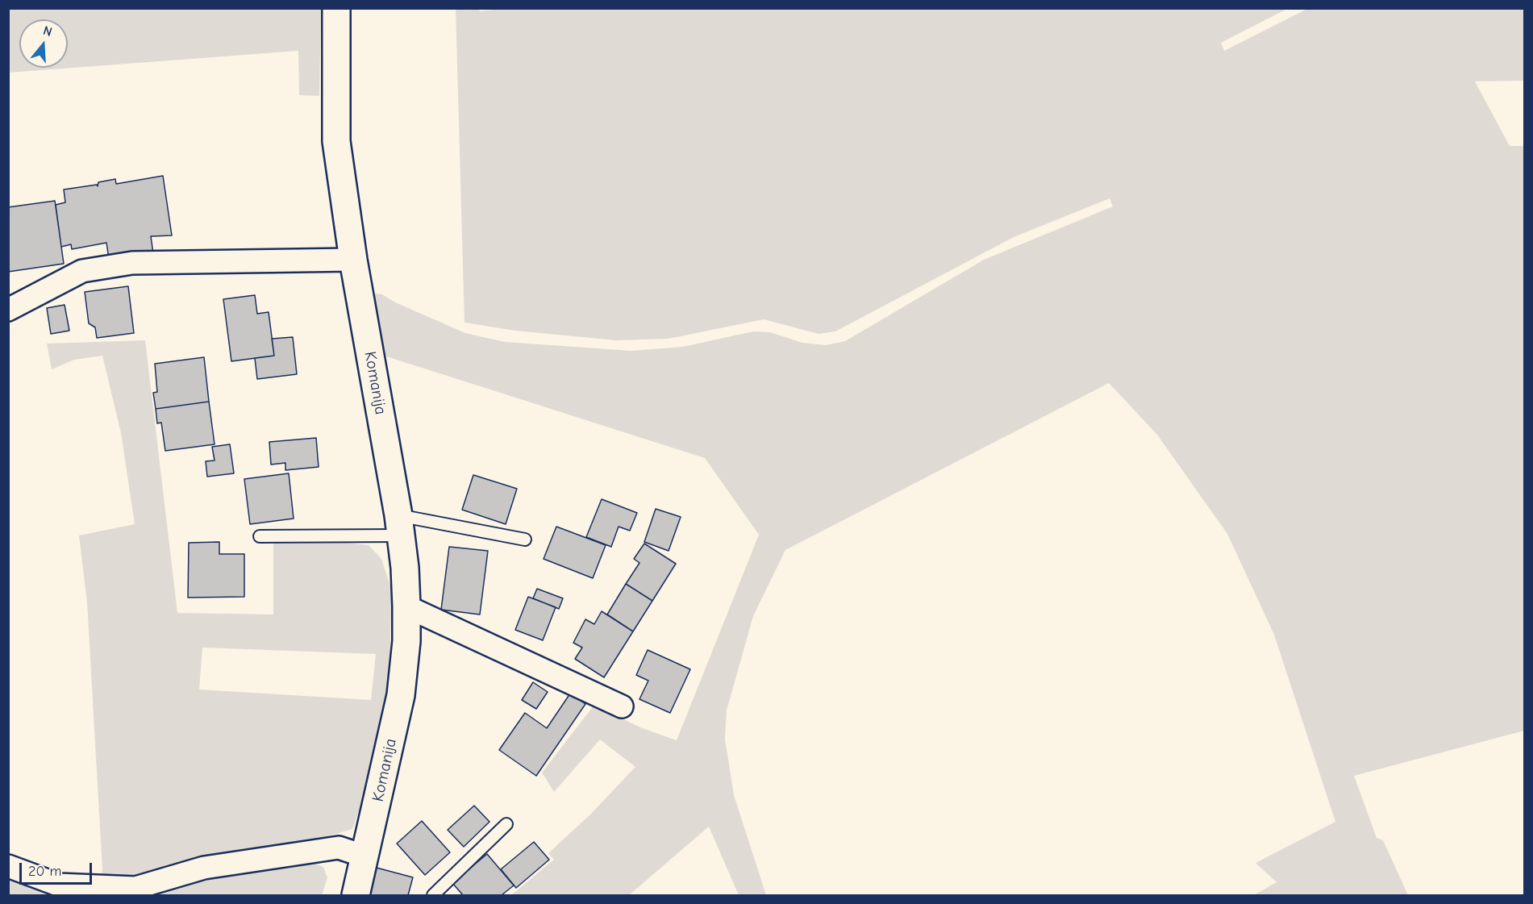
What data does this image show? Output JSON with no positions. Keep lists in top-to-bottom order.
{
  "streets": {
    "street": ["Komanija"]
  },
  "scale_bar": "20 m",
  "north": "top"
}
